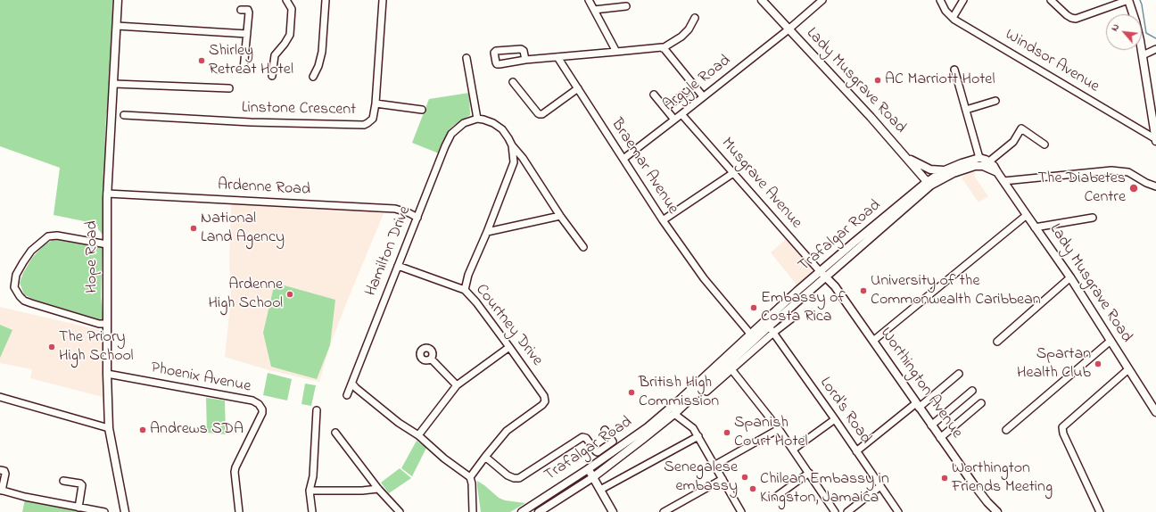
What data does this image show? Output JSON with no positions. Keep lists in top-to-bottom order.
{
  "streets": {
    "main road": [
      "Lady Musgrave Road",
      "Trafalgar Road",
      "Hope Road",
      "Worthington Avenue"
    ],
    "street": [
      "Windsor Avenue",
      "Argyle Road",
      "Linstone Crescent",
      "Braemar Avenue",
      "Musgrave Avenue",
      "Ardenne Road",
      "Hamilton Drive",
      "Courtney Drive",
      "Phoenix Avenue",
      "Lord's Road"
    ]
  },
  "crossings": [
    ["Lady Musgrave Road", "Argyle Road"],
    ["Lady Musgrave Road", "Trafalgar Road"],
    ["Argyle Road", "Braemar Avenue"],
    ["Argyle Road", "Musgrave Avenue"],
    ["Braemar Avenue", "Trafalgar Road"],
    ["Musgrave Avenue", "Trafalgar Road"],
    ["Musgrave Avenue", "Worthington Avenue"],
    ["Ardenne Road", "Hamilton Drive"],
    ["Ardenne Road", "Hope Road"],
    ["Trafalgar Road", "Worthington Avenue"],
    ["Trafalgar Road", "Lord's Road"],
    ["Hamilton Drive", "Courtney Drive"],
    ["Hope Road", "Phoenix Avenue"]
  ],
  "places": [
    "Shirley Retreat Hotel",
    "AC Marriott Hotel",
    "The Diabetes Centre",
    "National Land Agency",
    "University of the Commonwealth Caribbean",
    "Ardenne High School",
    "Embassy of Costa Rica",
    "The Priory High School",
    "Spartan Health Club",
    "British High Commission",
    "Andrews SDA",
    "Spanish Court Hotel",
    "Senegalese embassy",
    "Worthington Friends Meeting",
    "Chilean Embassy in Kingston, Jamaica"
  ],
  "north": "top left"
}
